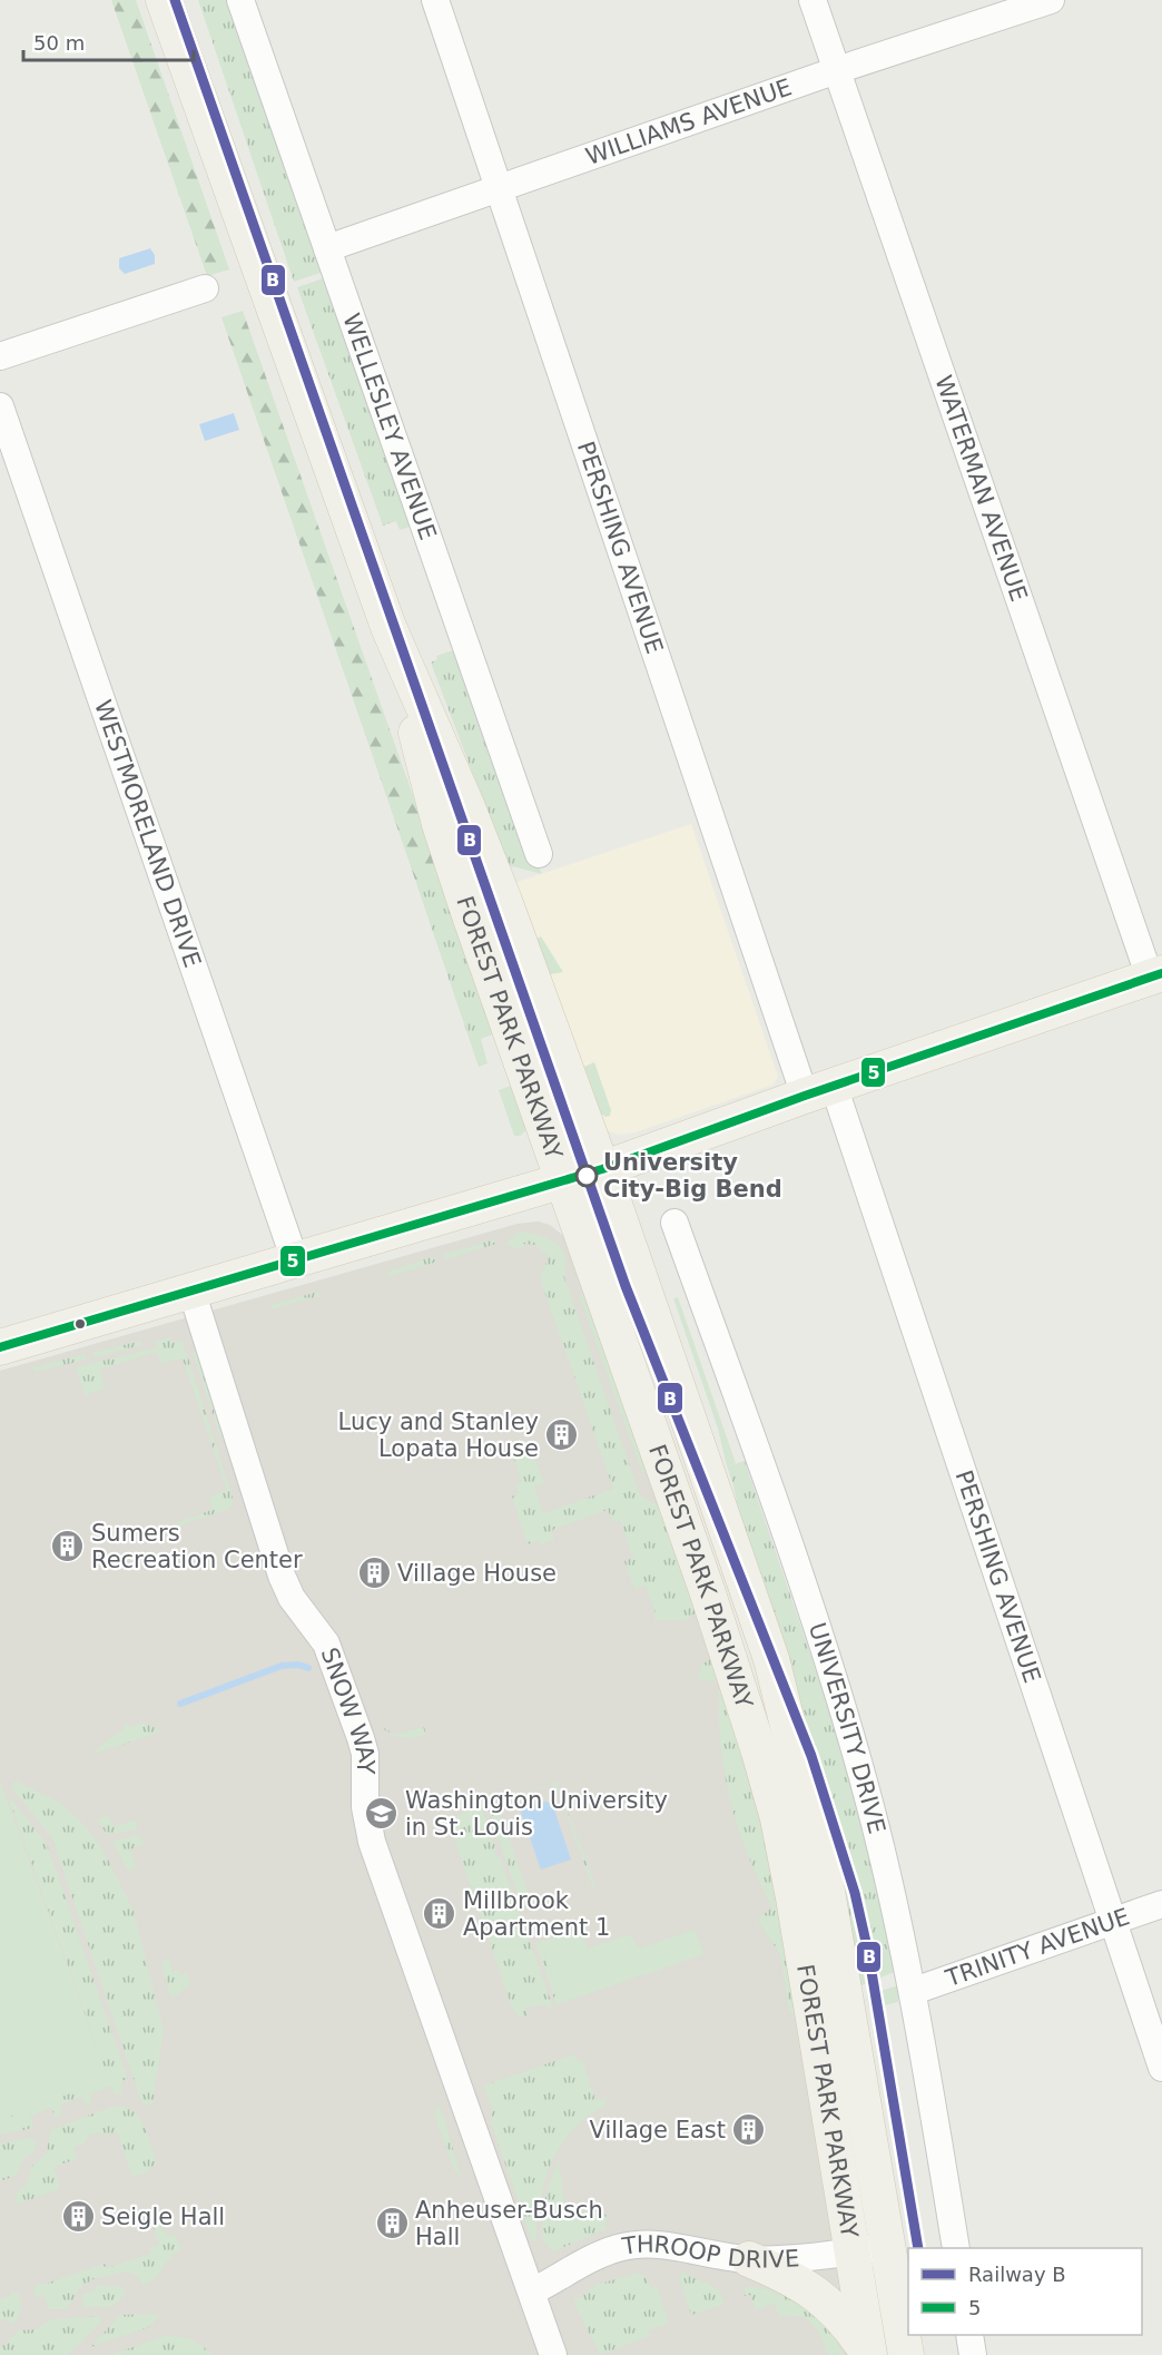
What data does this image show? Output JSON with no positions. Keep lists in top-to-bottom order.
{
  "streets": {
    "main road": ["FOREST PARK PARKWAY"],
    "street": [
      "WILLIAMS AVENUE",
      "WELLESLEY AVENUE",
      "WATERMAN AVENUE",
      "PERSHING AVENUE",
      "WESTMORELAND DRIVE",
      "SNOW WAY",
      "UNIVERSITY DRIVE",
      "TRINITY AVENUE",
      "THROOP DRIVE"
    ]
  },
  "crossings": [
    ["WILLIAMS AVENUE", "WELLESLEY AVENUE"],
    ["WILLIAMS AVENUE", "WATERMAN AVENUE"],
    ["WILLIAMS AVENUE", "PERSHING AVENUE"],
    ["PERSHING AVENUE", "TRINITY AVENUE"],
    ["FOREST PARK PARKWAY", "THROOP DRIVE"],
    ["SNOW WAY", "THROOP DRIVE"],
    ["UNIVERSITY DRIVE", "TRINITY AVENUE"]
  ],
  "places": {
    "other": ["University City-Big Bend"],
    "building": [
      "Lucy and Stanley Lopata House",
      "Sumers Recreation Center",
      "Village House",
      "Millbrook Apartment 1",
      "Village East",
      "Seigle Hall",
      "Anheuser-Busch Hall"
    ],
    "school or university": ["Washington University in St. Louis"]
  },
  "lines": ["rail line B", "transit line 5"],
  "legend": ["Railway B", "5"],
  "scale_bar": "50 m"
}
